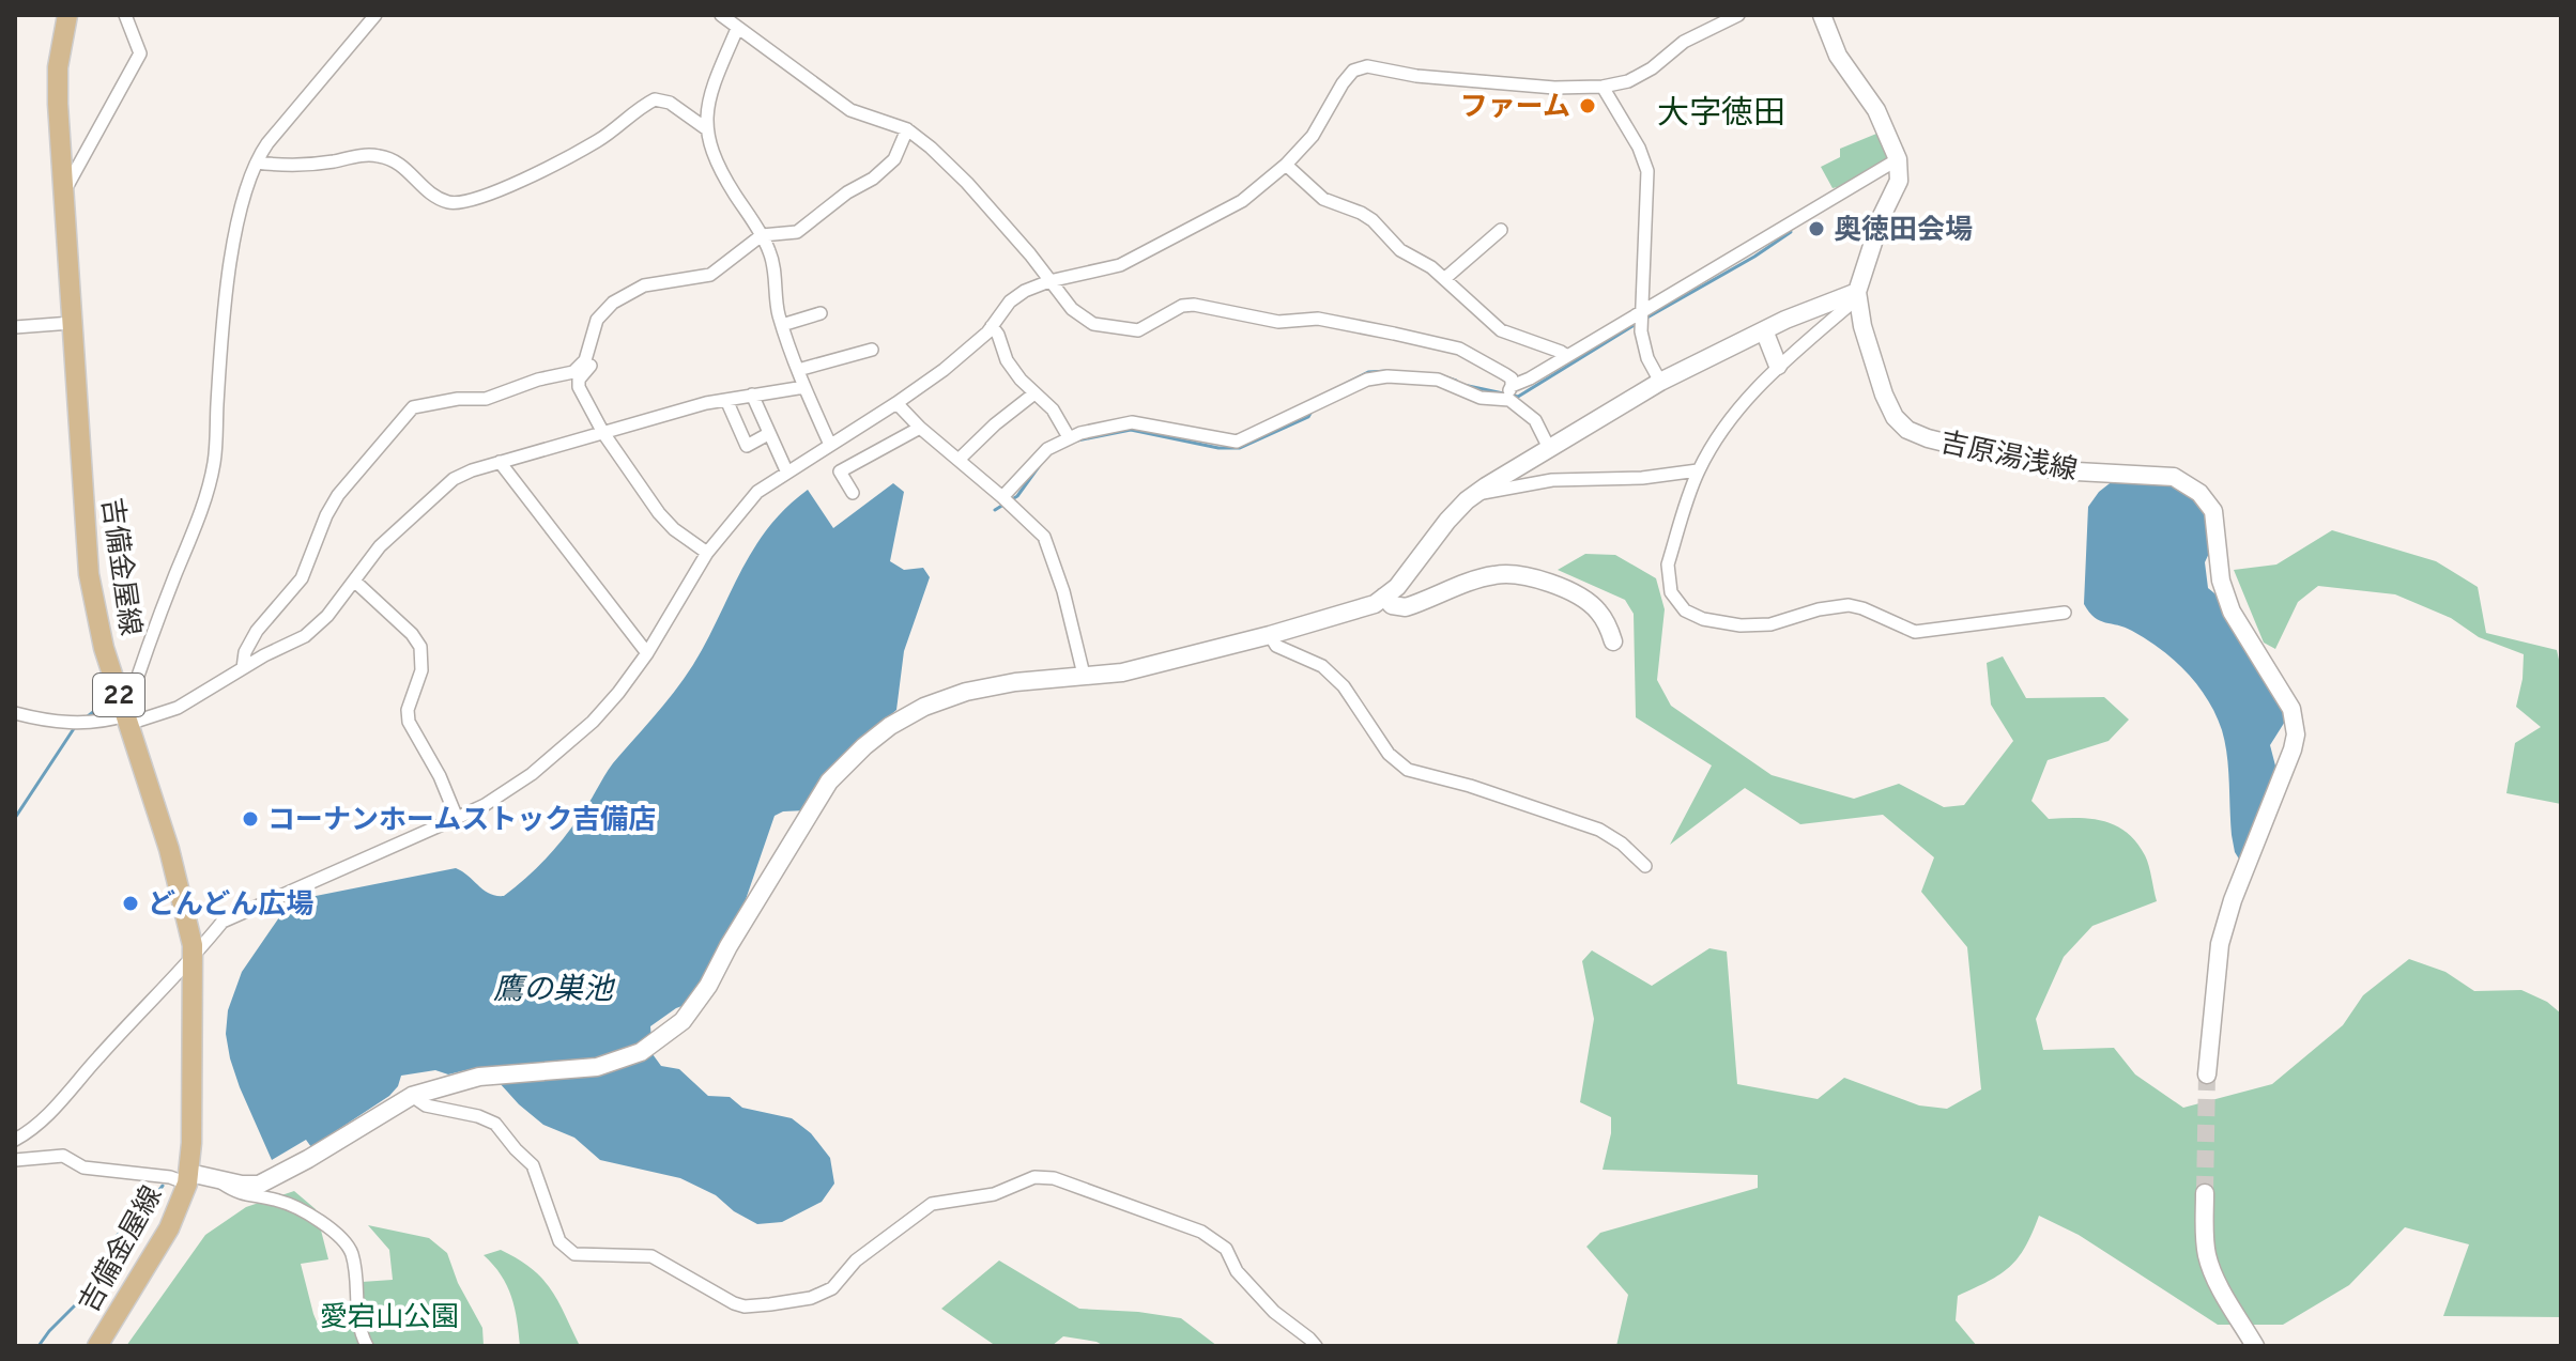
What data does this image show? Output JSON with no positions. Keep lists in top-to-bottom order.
{
  "streets": {
    "main road": ["吉備金屋線", "22"],
    "street": ["吉原湯浅線"]
  },
  "districts": ["大字徳田"],
  "water": ["鷹の巣池"],
  "parks": ["愛宕山公園"],
  "places": [
    "ファーム",
    "奥徳田会場",
    "コーナンホームストック吉備店",
    "どんどん広場"
  ]
}
